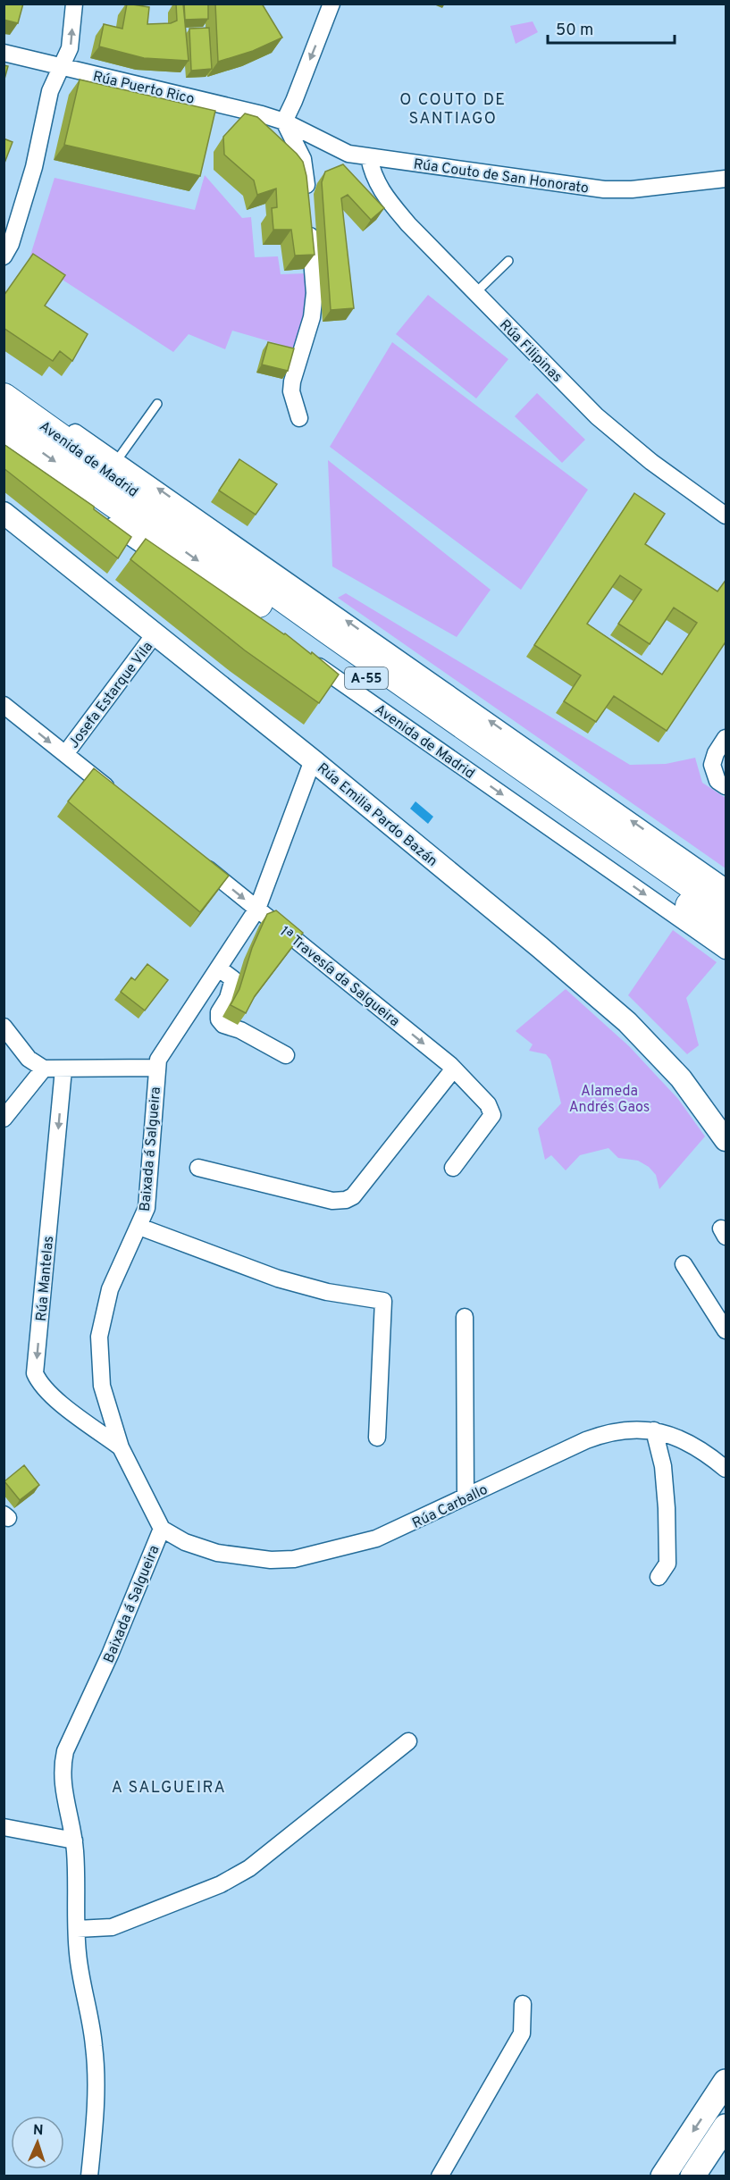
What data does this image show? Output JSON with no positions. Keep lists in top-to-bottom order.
{
  "streets": {
    "highway": ["Avenida de Madrid", "A-55"],
    "street": [
      "Rúa Puerto Rico",
      "Rúa Couto de San Honorato",
      "Rúa Filipinas",
      "Josefa Estarque Vila",
      "Rúa Emilia Pardo Bazán",
      "1ª Travesía da Salgueira",
      "Baixada á Salgueira",
      "Rúa Mantelas",
      "Rúa Carballo"
    ]
  },
  "crossings": [
    ["Rúa Puerto Rico", "Rúa Couto de San Honorato"],
    ["Rúa Couto de San Honorato", "Rúa Filipinas"],
    ["Josefa Estarque Vila", "Rúa Emilia Pardo Bazán"],
    ["Rúa Emilia Pardo Bazán", "Baixada á Salgueira"],
    ["1ª Travesía da Salgueira", "Baixada á Salgueira"],
    ["Baixada á Salgueira", "Rúa Mantelas"],
    ["Baixada á Salgueira", "Rúa Carballo"]
  ],
  "one_way": ["1ª Travesía da Salgueira", "Rúa Mantelas"],
  "districts": ["O COUTO DE SANTIAGO", "A SALGUEIRA"],
  "parks": ["Alameda Andrés Gaos"],
  "scale_bar": "50 m",
  "north": "top"
}
